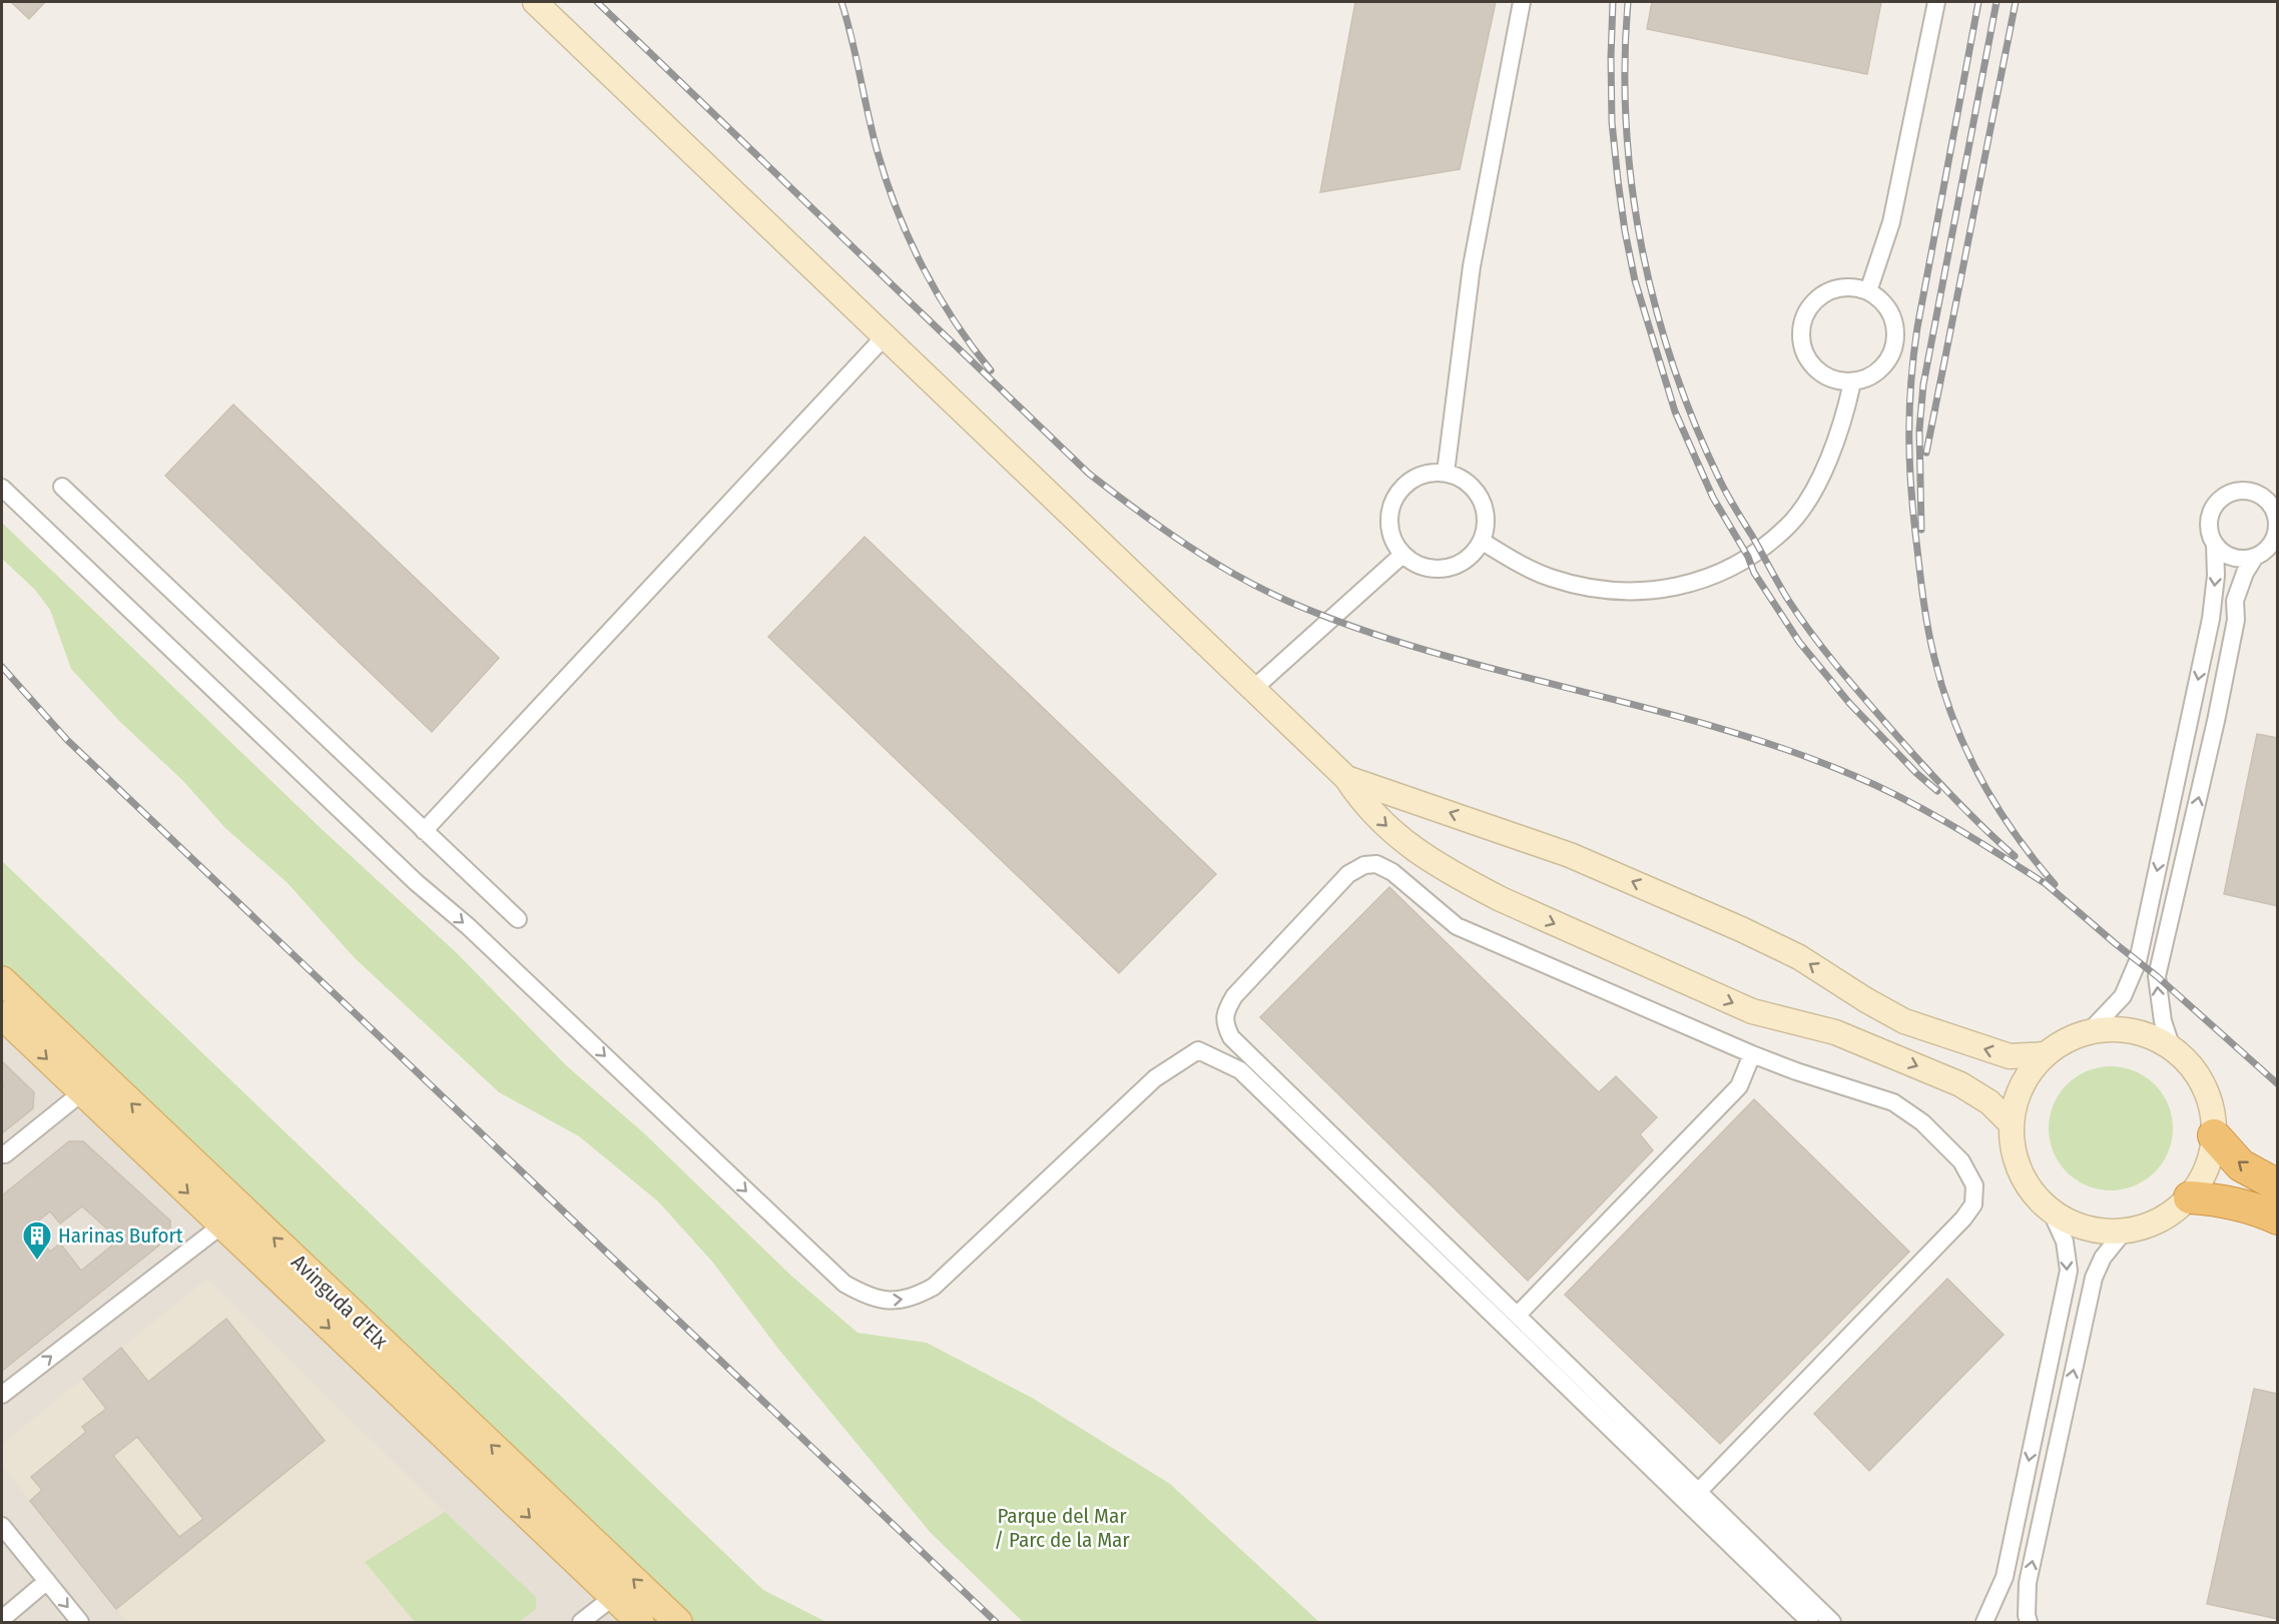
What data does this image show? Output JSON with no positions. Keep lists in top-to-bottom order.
{
  "streets": {
    "main road": ["Avinguda d'Elx"]
  },
  "parks": ["Parque del Mar / Parc de la Mar"],
  "places": {
    "building": ["Harinas Bufort"]
  }
}
